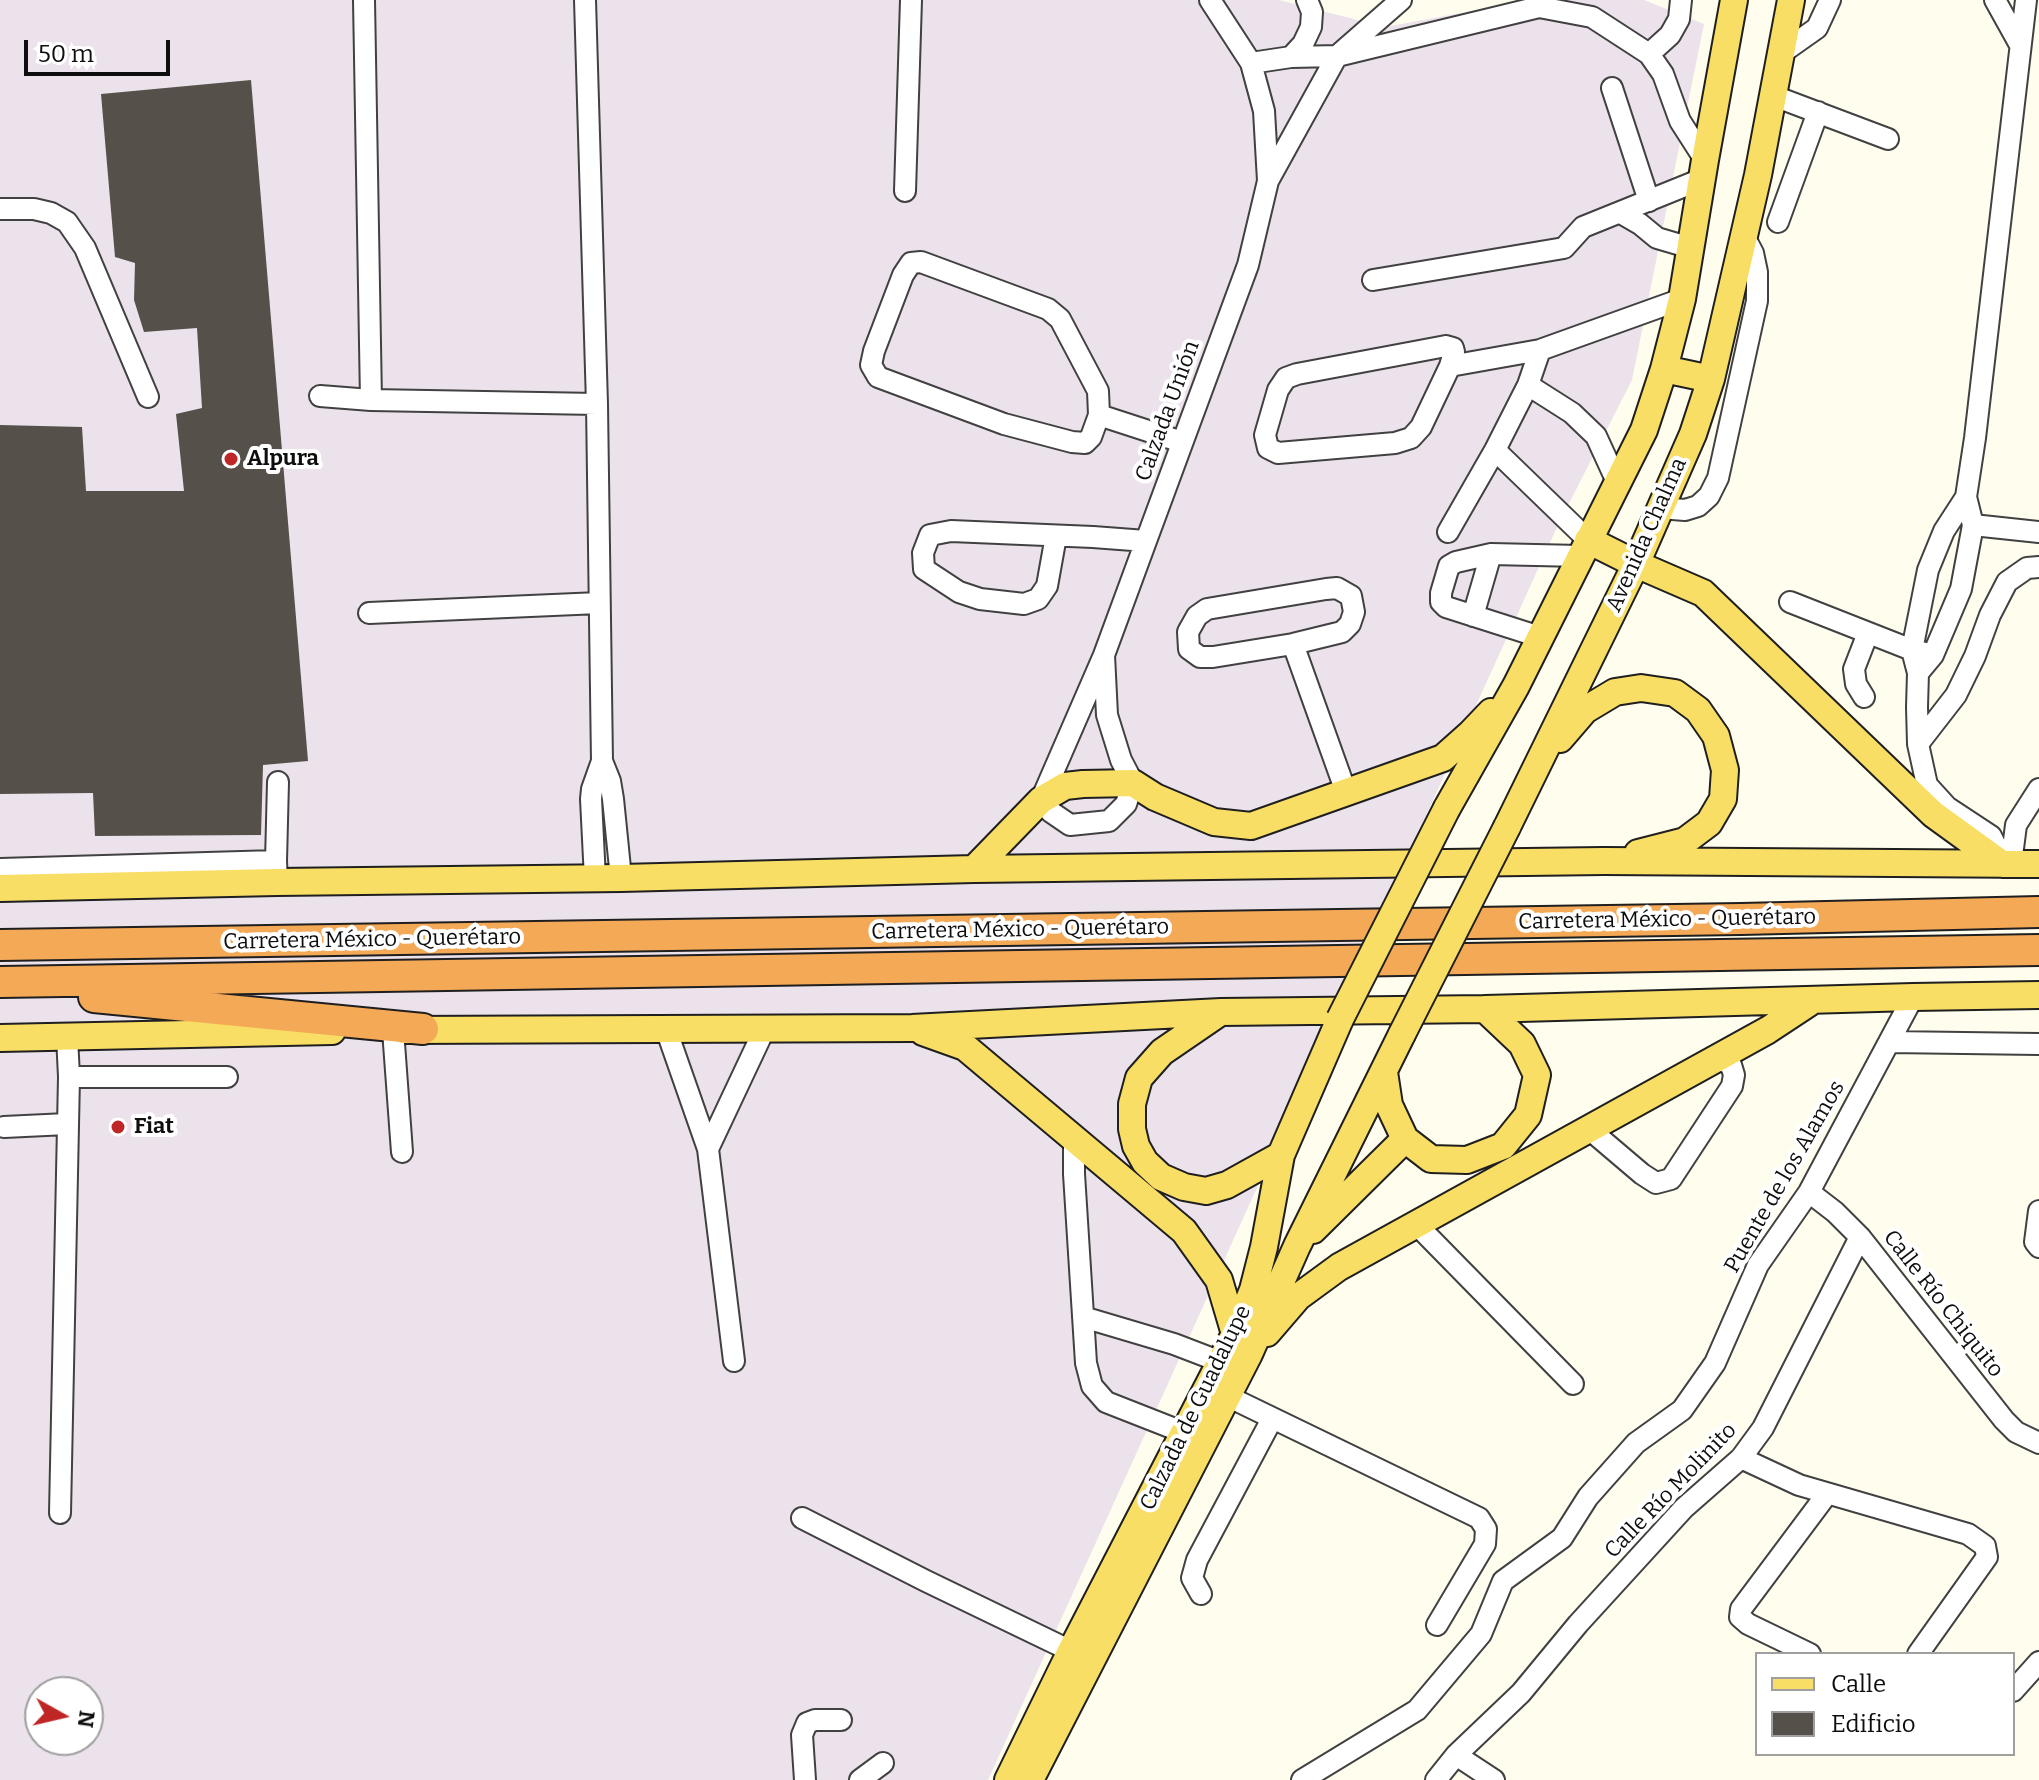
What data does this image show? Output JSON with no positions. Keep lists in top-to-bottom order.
{
  "streets": {
    "highway": ["Carretera México - Querétaro"],
    "main road": ["Avenida Chalma", "Calzada de Guadalupe"],
    "street": [
      "Calzada Unión",
      "Puente de los Alamos",
      "Calle Río Chiquito",
      "Calle Río Molinito"
    ]
  },
  "crossings": [
    ["Avenida Chalma", "Calzada de Guadalupe"],
    ["Puente de los Alamos", "Calle Río Chiquito"],
    ["Calle Río Chiquito", "Calle Río Molinito"]
  ],
  "places": ["Alpura", "Fiat"],
  "legend": ["Calle", "Edificio"],
  "scale_bar": "50 m",
  "north": "right"
}
